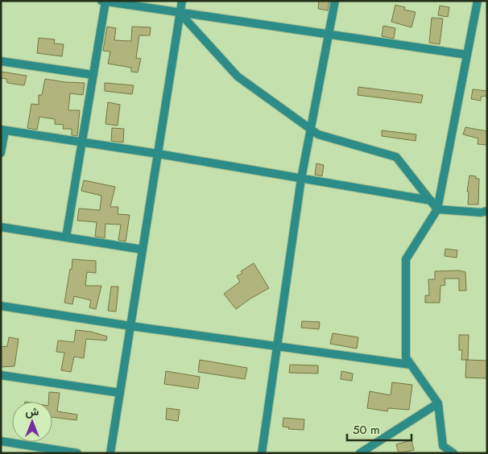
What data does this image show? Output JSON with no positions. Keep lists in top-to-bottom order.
{
  "scale_bar": "50 m",
  "north": "top"
}
